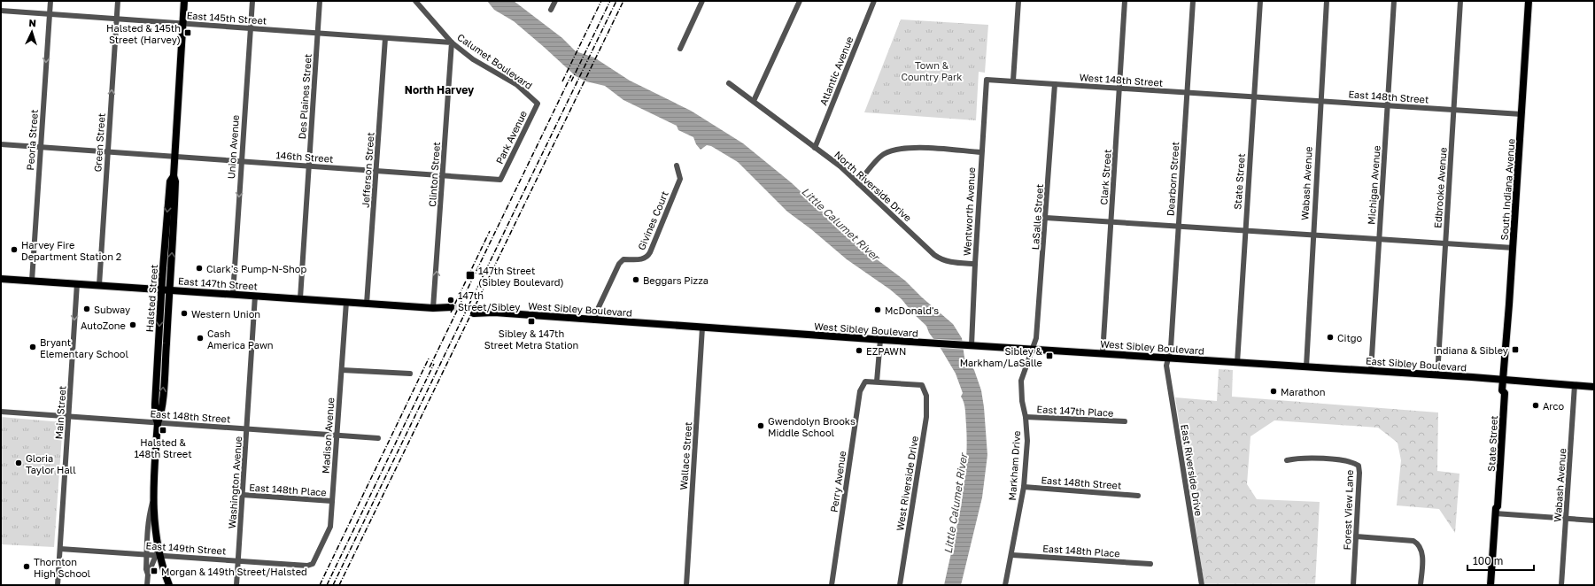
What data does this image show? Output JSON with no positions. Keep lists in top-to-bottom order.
{
  "streets": {
    "main road": [
      "State Street",
      "South Indiana Avenue",
      "East 147th Street",
      "Halsted Street",
      "West Sibley Boulevard",
      "East Sibley Boulevard"
    ],
    "street": [
      "East 145th Street",
      "Calumet Boulevard",
      "Atlantic Avenue",
      "West 148th Street",
      "Des Plaines Street",
      "East 148th Street",
      "Park Avenue",
      "Peoria Street",
      "Green Street",
      "Union Avenue",
      "146th Street",
      "Jefferson Street",
      "Clinton Street",
      "Clark Street",
      "Dearborn Street",
      "Wabash Avenue",
      "Michigan Avenue",
      "North Riverside Drive",
      "Edbrooke Avenue",
      "Wentworth Avenue",
      "LaSalle Street",
      "Givines Court",
      "East 147th Place",
      "Main Street",
      "Madison Avenue",
      "Wallace Street",
      "Markham Drive",
      "East Riverside Drive",
      "Perry Avenue",
      "Washington Avenue",
      "West Riverside Drive",
      "East 148th Place",
      "Forest View Lane",
      "East 149th Street"
    ]
  },
  "crossings": [
    ["East 145th Street", "Calumet Boulevard"],
    ["East 145th Street", "Des Plaines Street"],
    ["East 145th Street", "Peoria Street"],
    ["East 145th Street", "Green Street"],
    ["East 145th Street", "Union Avenue"],
    ["East 145th Street", "Jefferson Street"],
    ["East 145th Street", "Clinton Street"],
    ["East 145th Street", "Halsted Street"],
    ["Calumet Boulevard", "Park Avenue"],
    ["Calumet Boulevard", "Clinton Street"],
    ["Atlantic Avenue", "North Riverside Drive"],
    ["West 148th Street", "East 148th Street"],
    ["West 148th Street", "Clark Street"],
    ["West 148th Street", "Dearborn Street"],
    ["West 148th Street", "State Street"],
    ["West 148th Street", "Wentworth Avenue"],
    ["West 148th Street", "LaSalle Street"],
    ["Des Plaines Street", "146th Street"],
    ["Des Plaines Street", "East 147th Street"],
    ["East 148th Street", "State Street"],
    ["East 148th Street", "Wabash Avenue"],
    ["East 148th Street", "Michigan Avenue"],
    ["East 148th Street", "Edbrooke Avenue"],
    ["East 148th Street", "South Indiana Avenue"],
    ["East 148th Street", "Halsted Street"],
    ["East 148th Street", "Main Street"],
    ["East 148th Street", "Madison Avenue"],
    ["East 148th Street", "Markham Drive"],
    ["East 148th Street", "Washington Avenue"],
    ["Park Avenue", "146th Street"],
    ["Peoria Street", "146th Street"],
    ["Peoria Street", "East 147th Street"],
    ["Green Street", "146th Street"],
    ["Green Street", "East 147th Street"],
    ["Union Avenue", "146th Street"],
    ["Union Avenue", "East 147th Street"],
    ["146th Street", "Jefferson Street"],
    ["146th Street", "Clinton Street"],
    ["146th Street", "Halsted Street"],
    ["Jefferson Street", "East 147th Street"],
    ["Clinton Street", "East 147th Street"],
    ["Clark Street", "West Sibley Boulevard"],
    ["Dearborn Street", "West Sibley Boulevard"],
    ["Dearborn Street", "East Riverside Drive"],
    ["State Street", "South Indiana Avenue"],
    ["State Street", "West Sibley Boulevard"],
    ["State Street", "East Sibley Boulevard"],
    ["Wabash Avenue", "East Sibley Boulevard"],
    ["Michigan Avenue", "East Sibley Boulevard"],
    ["North Riverside Drive", "Wentworth Avenue"],
    ["Edbrooke Avenue", "East Sibley Boulevard"],
    ["South Indiana Avenue", "East Sibley Boulevard"],
    ["Wentworth Avenue", "West Sibley Boulevard"],
    ["LaSalle Street", "West Sibley Boulevard"],
    ["LaSalle Street", "Markham Drive"],
    ["Givines Court", "West Sibley Boulevard"],
    ["East 147th Street", "Halsted Street"],
    ["East 147th Street", "Main Street"],
    ["East 147th Street", "Madison Avenue"],
    ["East 147th Street", "Washington Avenue"],
    ["Halsted Street", "East 149th Street"],
    ["West Sibley Boulevard", "East Sibley Boulevard"],
    ["West Sibley Boulevard", "Wallace Street"],
    ["West Sibley Boulevard", "Markham Drive"],
    ["West Sibley Boulevard", "East Riverside Drive"],
    ["East 147th Place", "Markham Drive"],
    ["Main Street", "East 149th Street"],
    ["Madison Avenue", "East 148th Place"],
    ["Madison Avenue", "East 149th Street"],
    ["Markham Drive", "East 148th Place"],
    ["Perry Avenue", "West Riverside Drive"],
    ["Washington Avenue", "East 148th Place"],
    ["Washington Avenue", "East 149th Street"]
  ],
  "one_way": [
    "Peoria Street",
    "Green Street",
    "Union Avenue",
    "Clinton Street",
    "Main Street"
  ],
  "districts": ["North Harvey"],
  "water": ["Little Calumet River"],
  "parks": ["Town & Country Park"],
  "places": {
    "transit": [
      "Halsted & 145th Street (Harvey)",
      "147th Street (Sibley Boulevard)",
      "Sibley & 147th Street Metra Station",
      "Indiana & Sibley",
      "Sibley & Markham/LaSalle",
      "Halsted & 148th Street",
      "Morgan & 149th Street/Halsted"
    ],
    "other": [
      "Harvey Fire Department Station 2",
      "Clark's Pump-N-Shop",
      "Beggars Pizza",
      "147th Street/Sibley",
      "Subway",
      "McDonald's",
      "Western Union",
      "AutoZone",
      "Citgo",
      "Cash America Pawn",
      "Bryant Elementary School",
      "EZPAWN",
      "Marathon",
      "Arco",
      "Gwendolyn Brooks Middle School",
      "Gloria Taylor Hall",
      "Thornton High School"
    ]
  },
  "scale_bar": "100 m",
  "north": "top"
}
